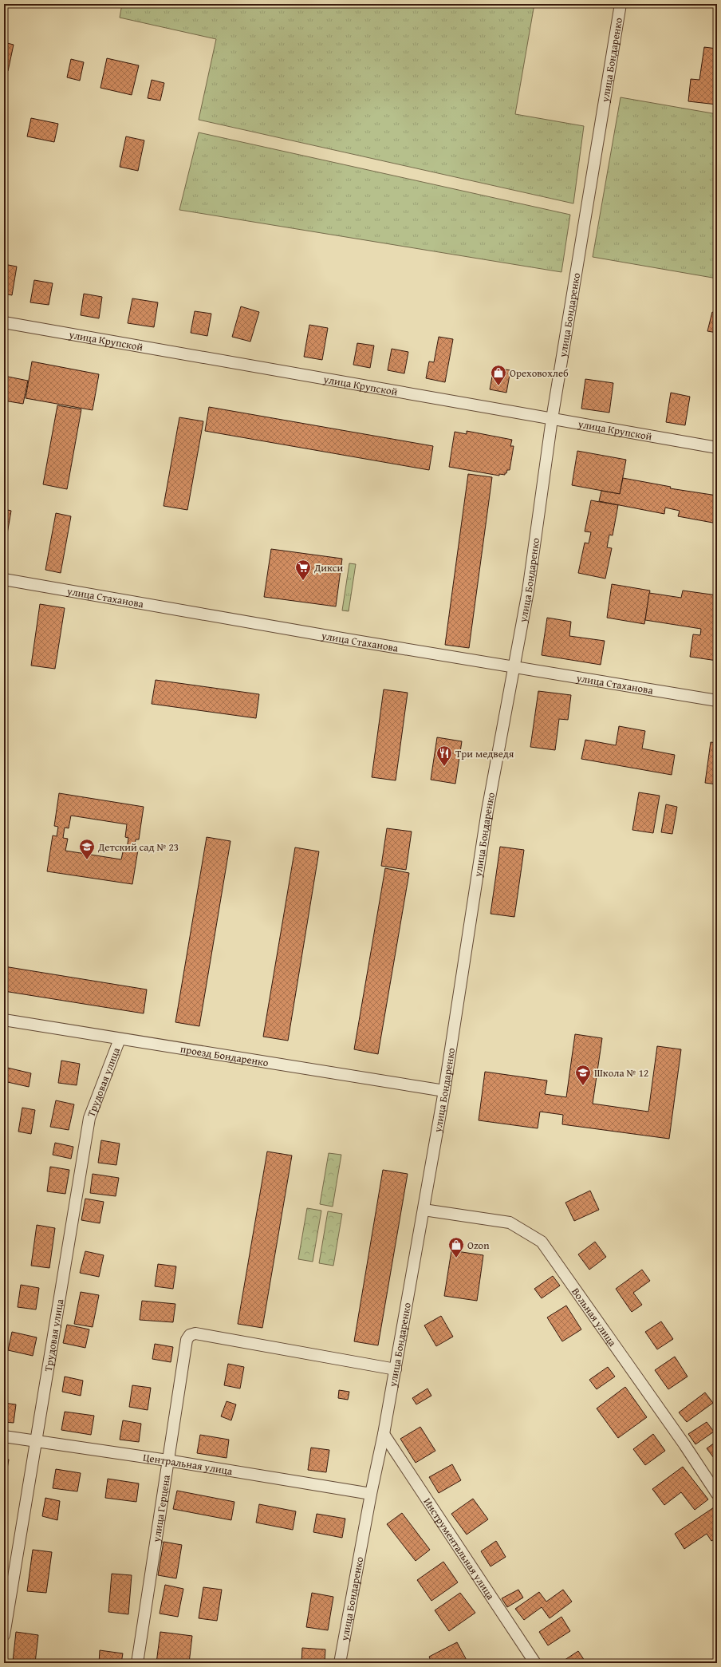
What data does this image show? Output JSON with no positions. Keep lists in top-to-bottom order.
{
  "streets": {
    "street": [
      "улица Бондаренко",
      "улица Крупской",
      "улица Стаханова",
      "проезд Бондаренко",
      "Трудовая улица",
      "Вольная улица",
      "Центральная улица",
      "улица Герцена",
      "Инструментальная улица"
    ]
  },
  "crossings": [
    ["улица Бондаренко", "улица Крупской"],
    ["улица Бондаренко", "улица Стаханова"],
    ["улица Бондаренко", "проезд Бондаренко"],
    ["улица Бондаренко", "Вольная улица"],
    ["улица Бондаренко", "Центральная улица"],
    ["улица Бондаренко", "улица Герцена"],
    ["улица Бондаренко", "Инструментальная улица"],
    ["проезд Бондаренко", "Трудовая улица"],
    ["Трудовая улица", "Центральная улица"],
    ["Центральная улица", "улица Герцена"]
  ],
  "places": {
    "shop": ["Ореховохлеб", "Ozon"],
    "supermarket": ["Дикси"],
    "restaurant": ["Три медведя"],
    "school or university": ["Детский сад № 23", "Школа № 12"]
  }
}
